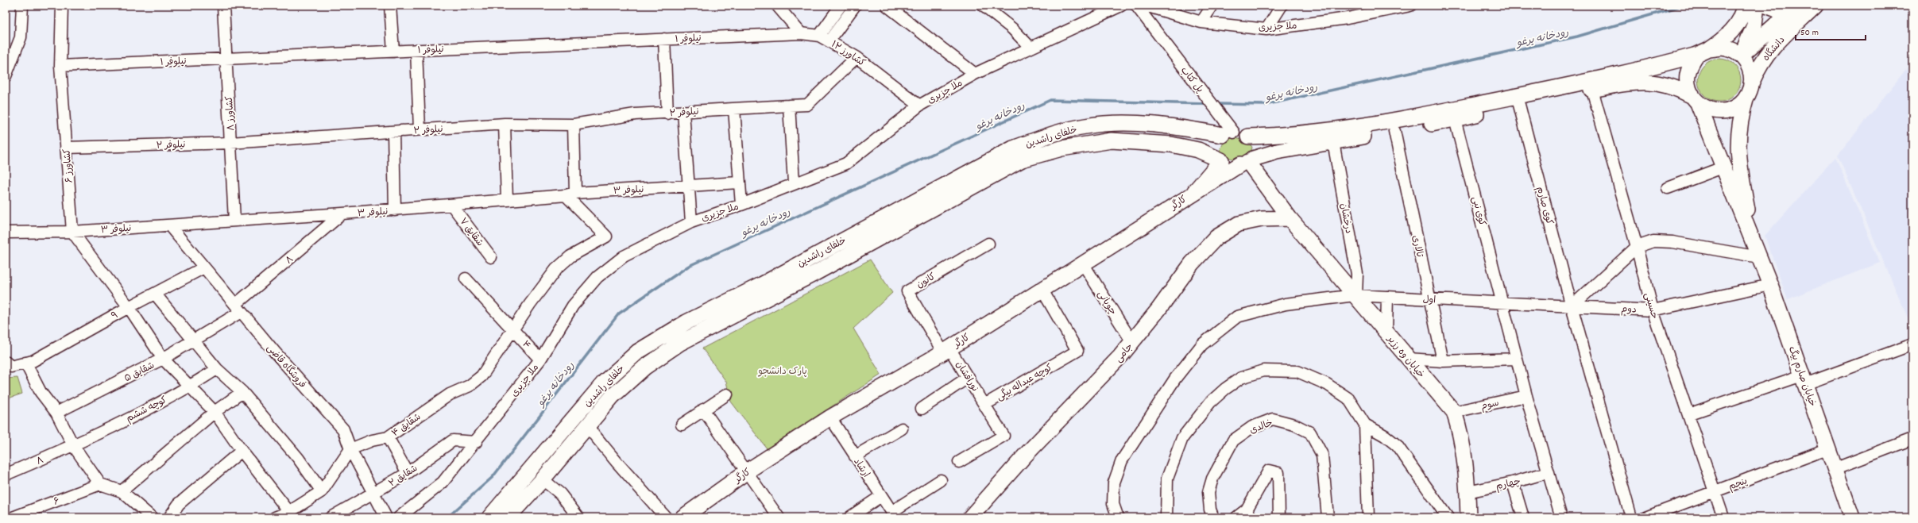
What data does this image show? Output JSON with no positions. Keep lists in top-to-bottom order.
{
  "streets": {
    "main road": [
      "دانشگاه",
      "خلفای راشدین",
      "کارگر",
      "جامی",
      "خیابان وه رزیر",
      "خیابان صارم بیگ"
    ],
    "street": [
      "ملا جزیری",
      "نیلوفر ۱",
      "کشاورز ۱۲",
      "پل کتاب",
      "نیلوفر ۲",
      "کشاورز ۸",
      "کشاورز ۶",
      "نیلوفر ۳",
      "کوی صارم",
      "کوی نبی",
      "درخشان",
      "شقایق ۷",
      "تالاری",
      "۸",
      "کانون",
      "اول",
      "چوپانی",
      "حسینی",
      "دوم",
      "۹",
      "۴",
      "فروشگاه قاضی",
      "شقایق ۵",
      "نورافشان",
      "کوچه عبداله بیگی",
      "سوم",
      "کوچه ششم",
      "شقایق ۴",
      "خالدی",
      "ارشاد",
      "شقایق ۲",
      "چهارم",
      "پنجم",
      "۶"
    ]
  },
  "crossings": [
    ["ملا جزیری", "کشاورز ۱۲"],
    ["ملا جزیری", "۴"],
    ["ملا جزیری", "شقایق ۲"],
    ["نیلوفر ۱", "کشاورز ۱۲"],
    ["نیلوفر ۱", "کشاورز ۸"],
    ["نیلوفر ۱", "کشاورز ۶"],
    ["دانشگاه", "خیابان صارم بیگ"],
    ["کشاورز ۱۲", "نیلوفر ۲"],
    ["پل کتاب", "خلفای راشدین"],
    ["پل کتاب", "کارگر"],
    ["پل کتاب", "خیابان وه رزیر"],
    ["نیلوفر ۲", "کشاورز ۸"],
    ["نیلوفر ۲", "کشاورز ۶"],
    ["کشاورز ۸", "نیلوفر ۳"],
    ["خلفای راشدین", "کارگر"],
    ["خلفای راشدین", "خیابان وه رزیر"],
    ["کشاورز ۶", "نیلوفر ۳"],
    ["نیلوفر ۳", "شقایق ۷"],
    ["نیلوفر ۳", "۸"],
    ["نیلوفر ۳", "فروشگاه قاضی"],
    ["نیلوفر ۳", "شقایق ۴"],
    ["کارگر", "کانون"],
    ["کارگر", "چوپانی"],
    ["کارگر", "خیابان وه رزیر"],
    ["کارگر", "نورافشان"],
    ["کارگر", "کوچه عبداله بیگی"],
    ["کارگر", "ارشاد"],
    ["کوی صارم", "دوم"],
    ["کوی نبی", "اول"],
    ["کوی نبی", "دوم"],
    ["کوی نبی", "سوم"],
    ["کوی نبی", "چهارم"],
    ["درخشان", "اول"],
    ["درخشان", "خیابان وه رزیر"],
    ["تالاری", "اول"],
    ["۸", "فروشگاه قاضی"],
    ["۸", "شقایق ۵"],
    ["۸", "کوچه ششم"],
    ["کانون", "نورافشان"],
    ["اول", "دوم"],
    ["اول", "خیابان وه رزیر"],
    ["چوپانی", "جامی"],
    ["حسینی", "دوم"],
    ["حسینی", "پنجم"],
    ["دوم", "خیابان صارم بیگ"],
    ["۹", "فروشگاه قاضی"],
    ["۴", "شقایق ۴"],
    ["جامی", "خیابان وه رزیر"],
    ["خیابان وه رزیر", "سوم"],
    ["خیابان وه رزیر", "چهارم"],
    ["فروشگاه قاضی", "شقایق ۵"],
    ["فروشگاه قاضی", "شقایق ۴"],
    ["فروشگاه قاضی", "شقایق ۲"],
    ["نورافشان", "کوچه عبداله بیگی"],
    ["خیابان صارم بیگ", "پنجم"]
  ],
  "water": ["رودخانه یرغو"],
  "parks": ["پارک دانشجو"],
  "scale_bar": "50 m"
}
